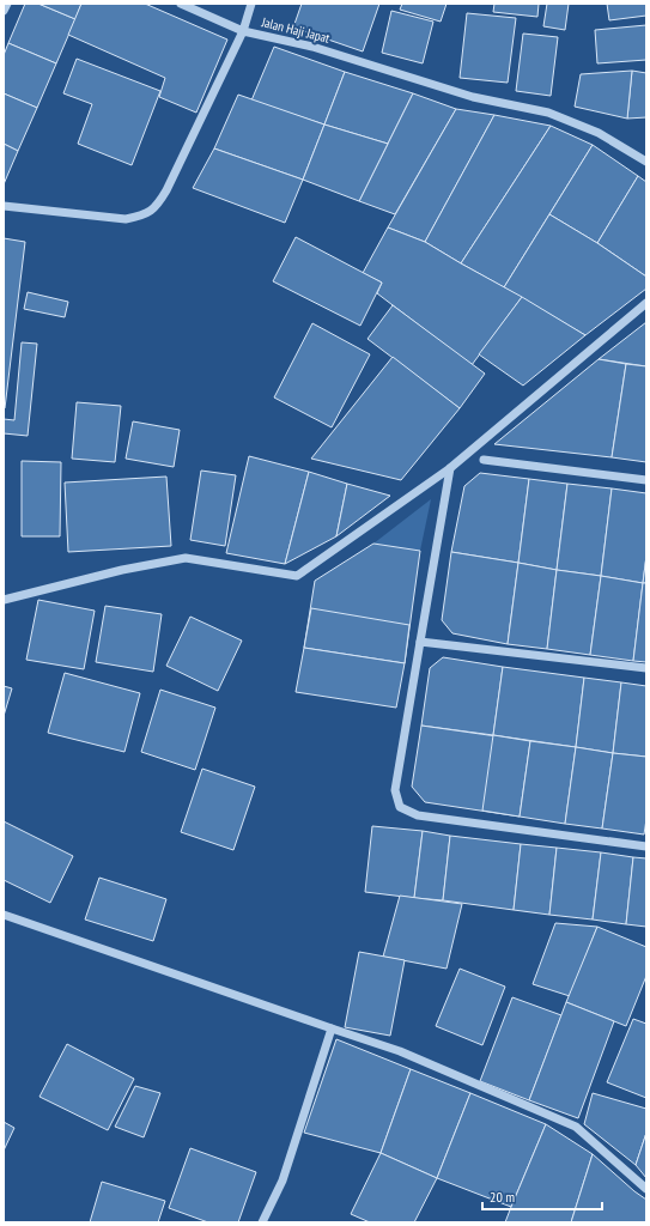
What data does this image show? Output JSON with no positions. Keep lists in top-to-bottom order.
{
  "streets": {
    "street": ["Jalan Haji Japat"]
  },
  "scale_bar": "20 m"
}
